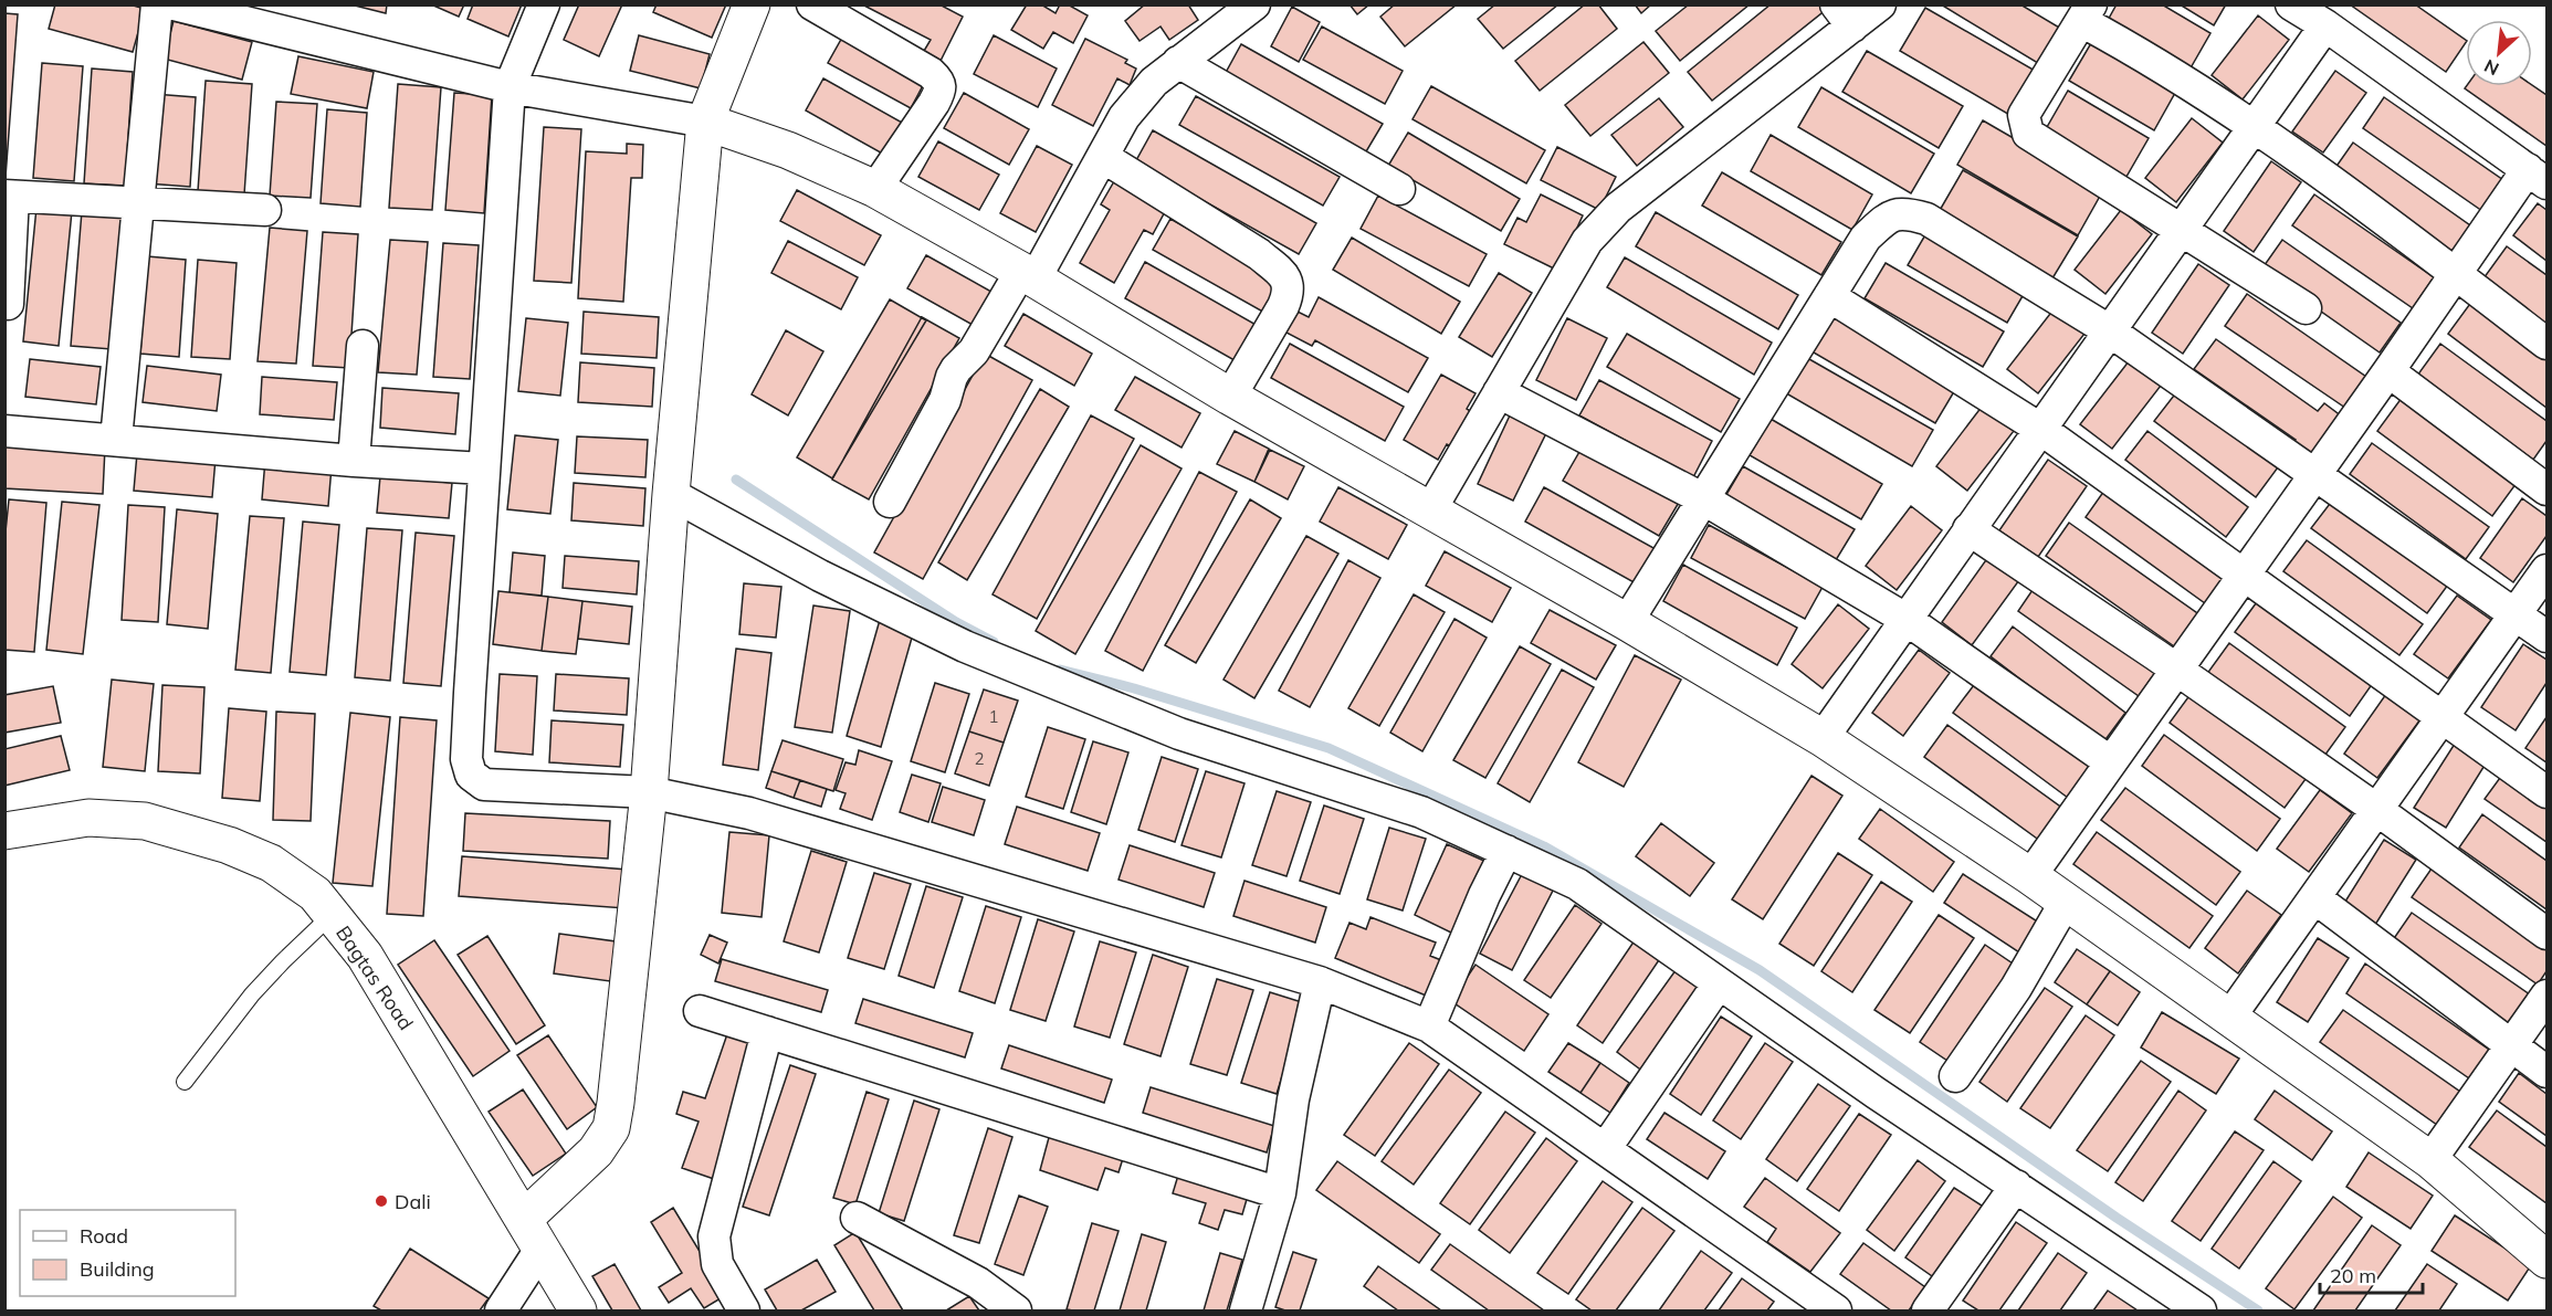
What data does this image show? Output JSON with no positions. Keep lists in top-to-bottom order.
{
  "streets": {
    "street": ["Bagtas Road"]
  },
  "places": ["Dali"],
  "house_numbers": ["1", "2"],
  "legend": ["Road", "Building"],
  "scale_bar": "20 m",
  "north": "bottom left"
}
